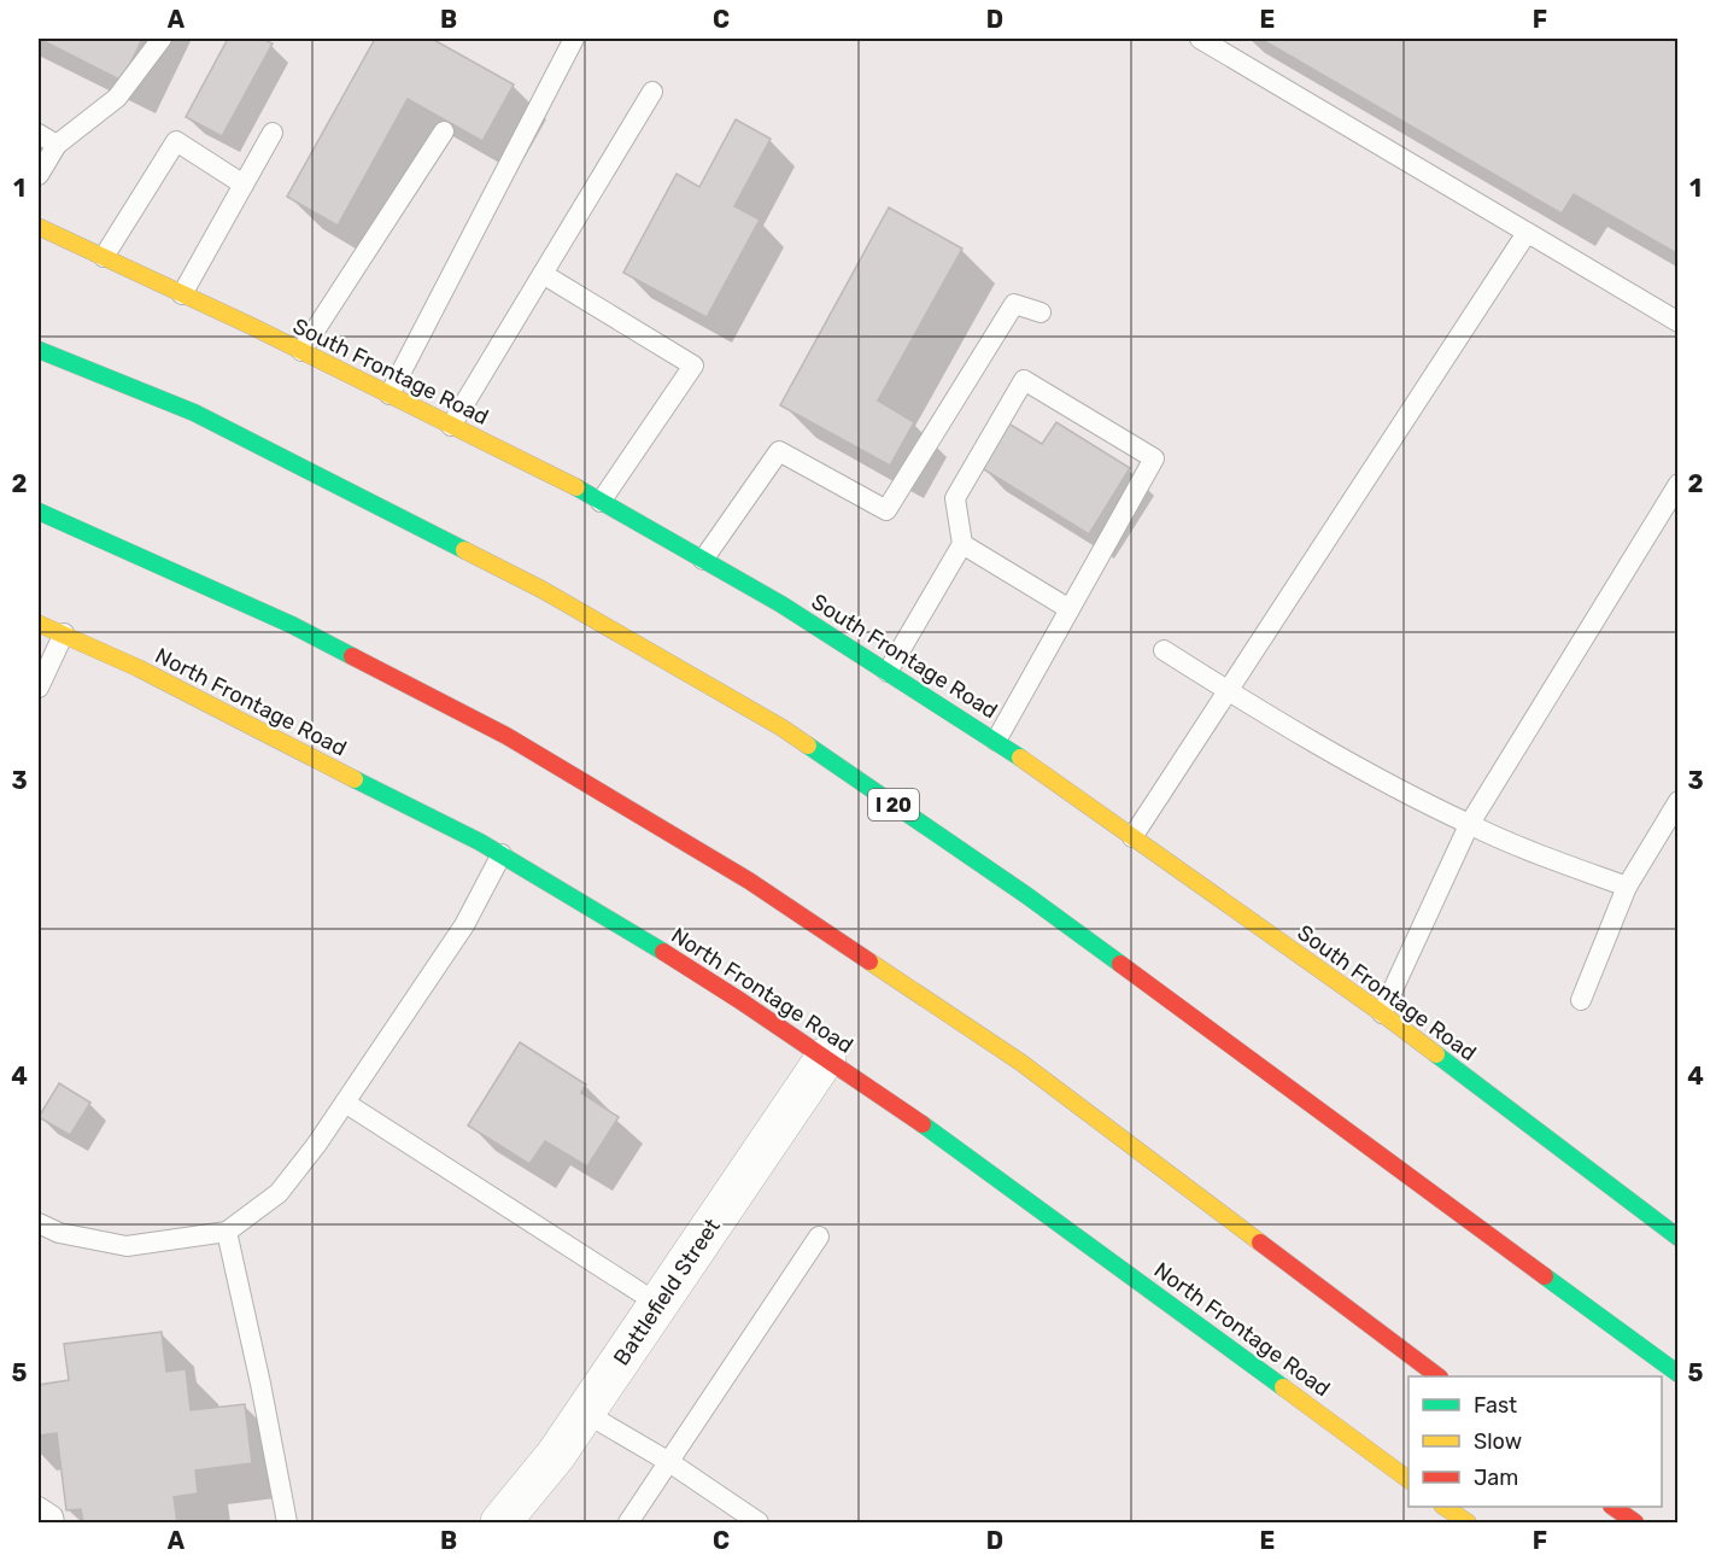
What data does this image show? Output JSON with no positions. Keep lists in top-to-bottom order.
{
  "streets": {
    "main road": ["South Frontage Road", "North Frontage Road", "I 20"],
    "street": ["Battlefield Street"]
  },
  "crossings": [
    ["North Frontage Road", "Battlefield Street"]
  ],
  "legend": ["Fast", "Slow", "Jam"],
  "grid": {
    "columns": [
      "A",
      "B",
      "C",
      "D",
      "E",
      "F"
    ],
    "rows": [
      "1",
      "2",
      "3",
      "4",
      "5"
    ]
  }
}
